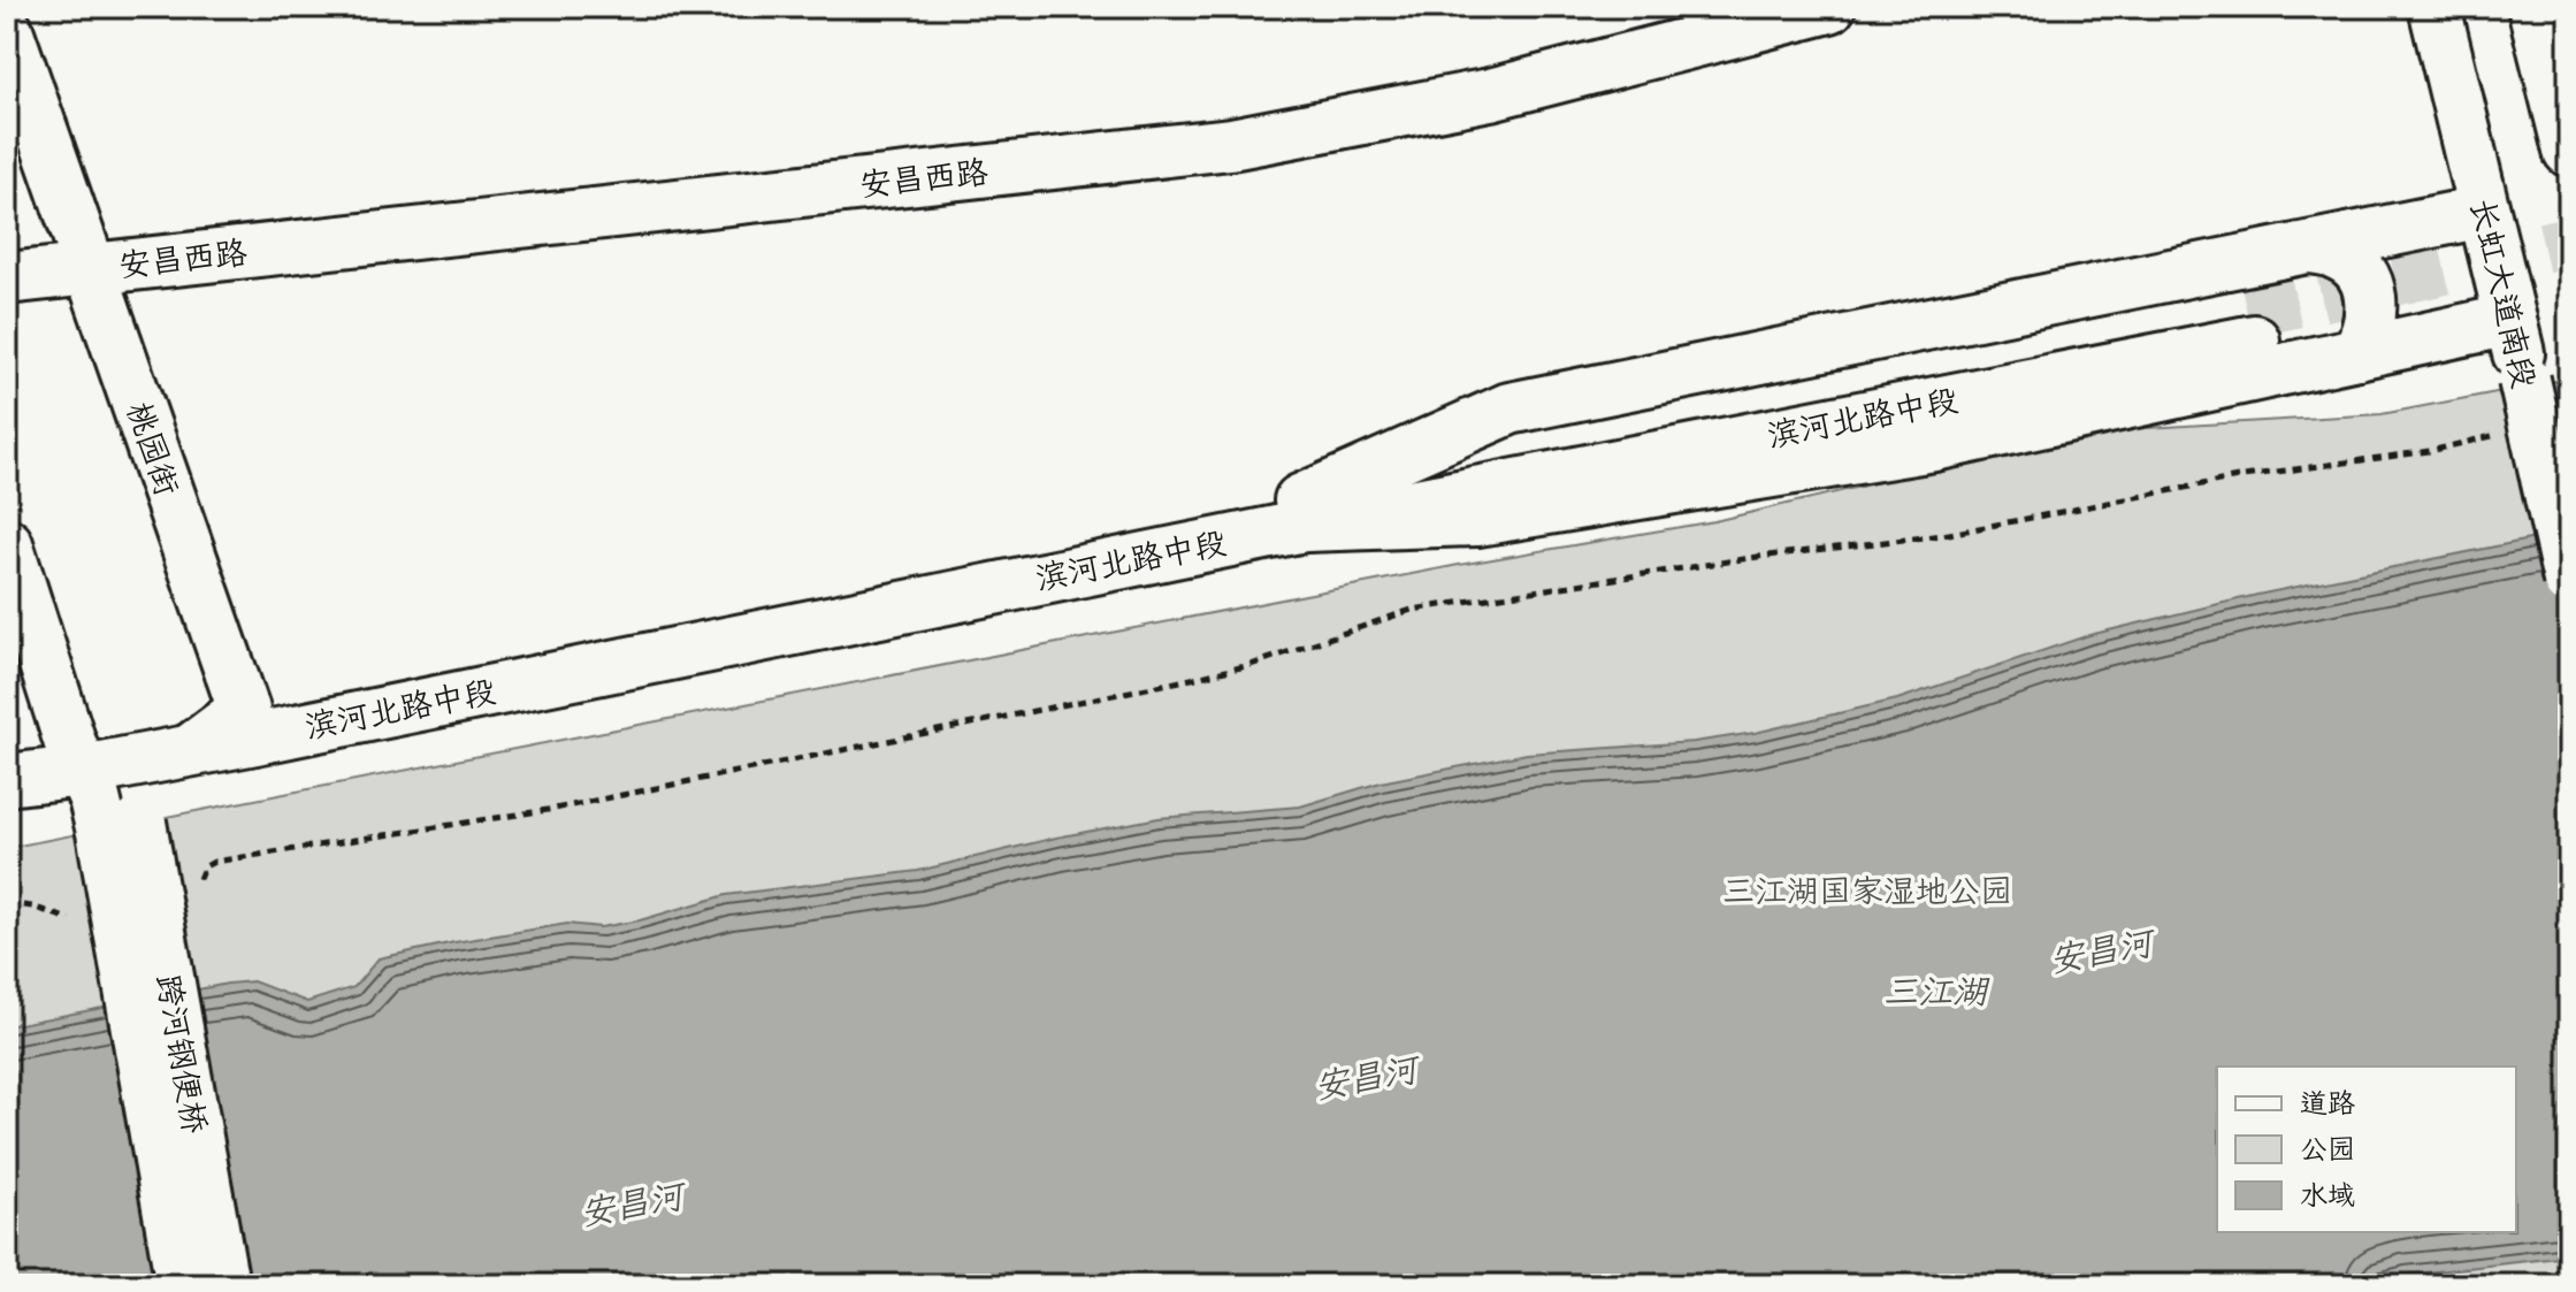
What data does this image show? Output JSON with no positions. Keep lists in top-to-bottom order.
{
  "streets": {
    "main road": [
      "安昌西路",
      "长虹大道南段",
      "滨河北路中段",
      "桃园街",
      "跨河钢便桥"
    ]
  },
  "crossings": [
    ["安昌西路", "桃园街"],
    ["滨河北路中段", "桃园街"]
  ],
  "water": ["安昌河", "三江湖"],
  "parks": ["三江湖国家湿地公园"],
  "legend": ["道路", "公园", "水域"]
}
